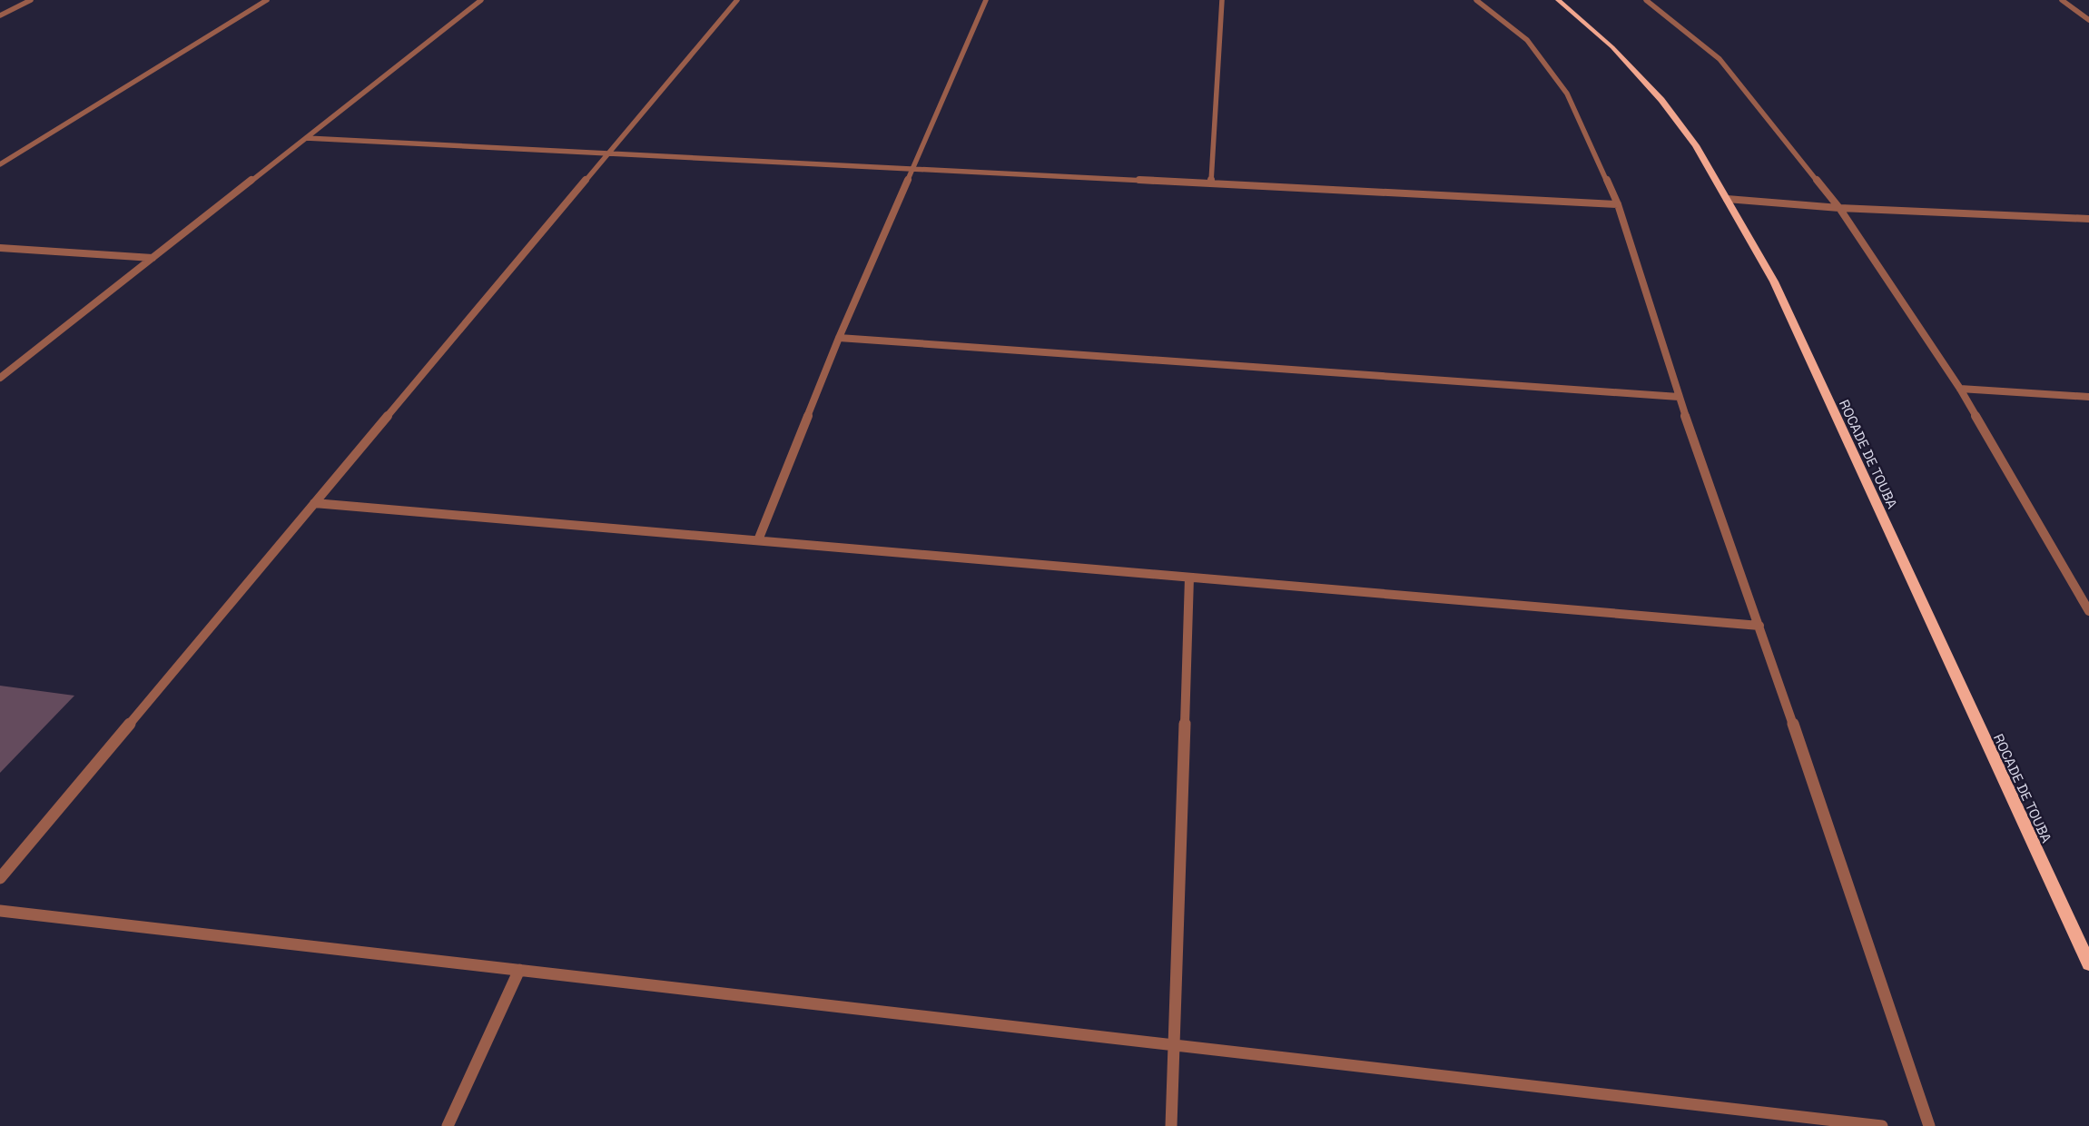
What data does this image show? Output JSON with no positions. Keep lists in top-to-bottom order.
{
  "streets": {
    "main road": ["ROCADE DE TOUBA"]
  }
}
